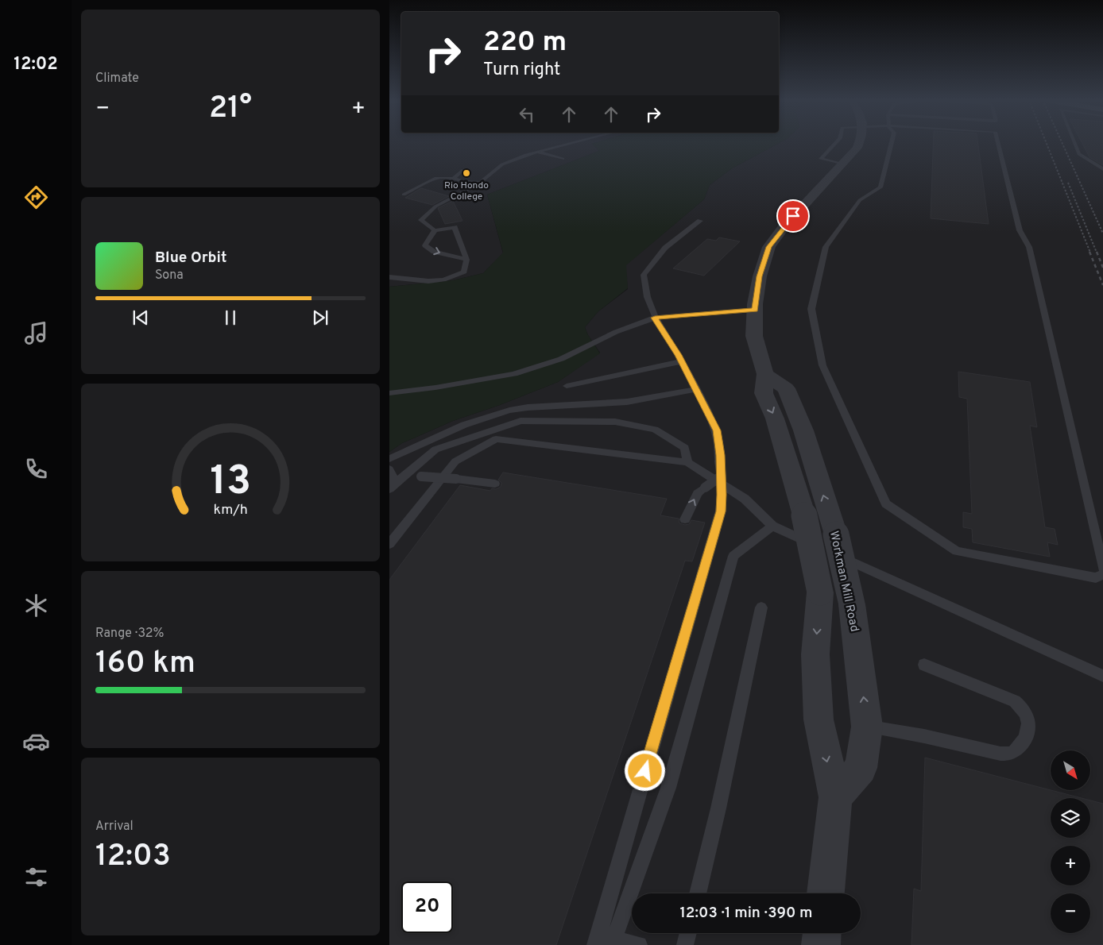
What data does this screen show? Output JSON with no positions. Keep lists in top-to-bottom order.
{
  "streets": {
    "street": ["Workman Mill Road"]
  },
  "places": ["Rio Hondo College"],
  "north": "bottom right",
  "page": {
    "tabs": "12:02",
    "tile": [
      "Climate",
      ["Range · 32%", "160 km"],
      ["Arrival", "12:03"]
    ],
    "turn": ["220 m", "Turn right"],
    "heat": ["−", "21°", "+"],
    "song": ["Blue Orbit", "Sona"],
    "map_buttons": ["+", "−"],
    "limit": "20",
    "trip": "12:03 · 1 min · 390 m",
    "gauge": ["13", "km/h"]
  }
}
